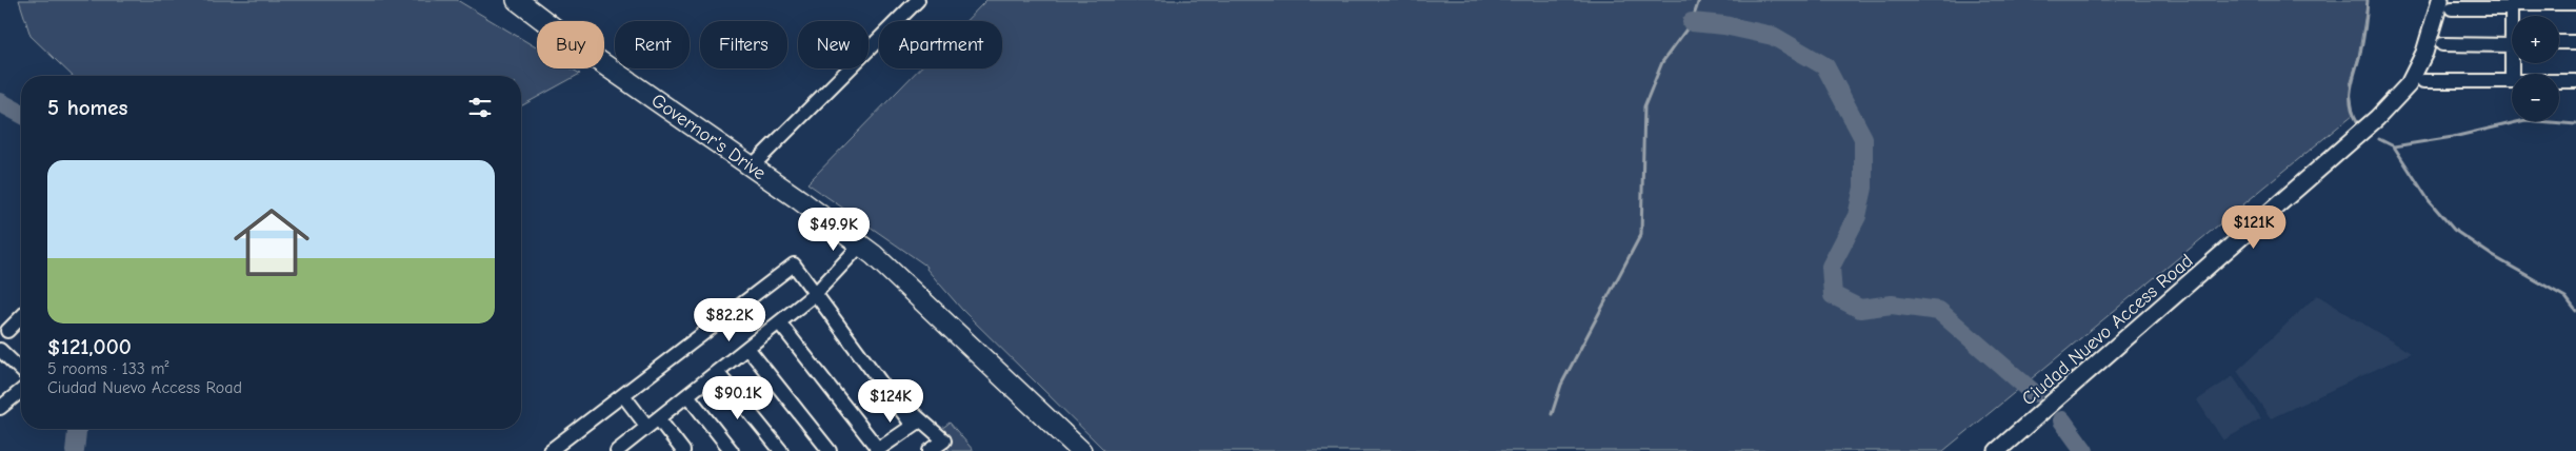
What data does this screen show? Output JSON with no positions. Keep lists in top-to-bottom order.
{
  "streets": {
    "main road": ["Governor's Drive"],
    "street": ["Ciudad Nuevo Access Road"]
  },
  "page": {
    "map_buttons": ["+", "−"],
    "chip": [
      "Buy",
      "Rent",
      "Filters",
      "New",
      "Apartment"
    ],
    "heading": "5 homes",
    "list": [
      {
        "name": "$121,000",
        "note": "5 rooms · 133 m² · Ciudad Nuevo Access Road"
      }
    ],
    "price": [
      "$121K",
      "$49.9K",
      "$82.2K",
      "$90.1K",
      "$124K"
    ]
  }
}
